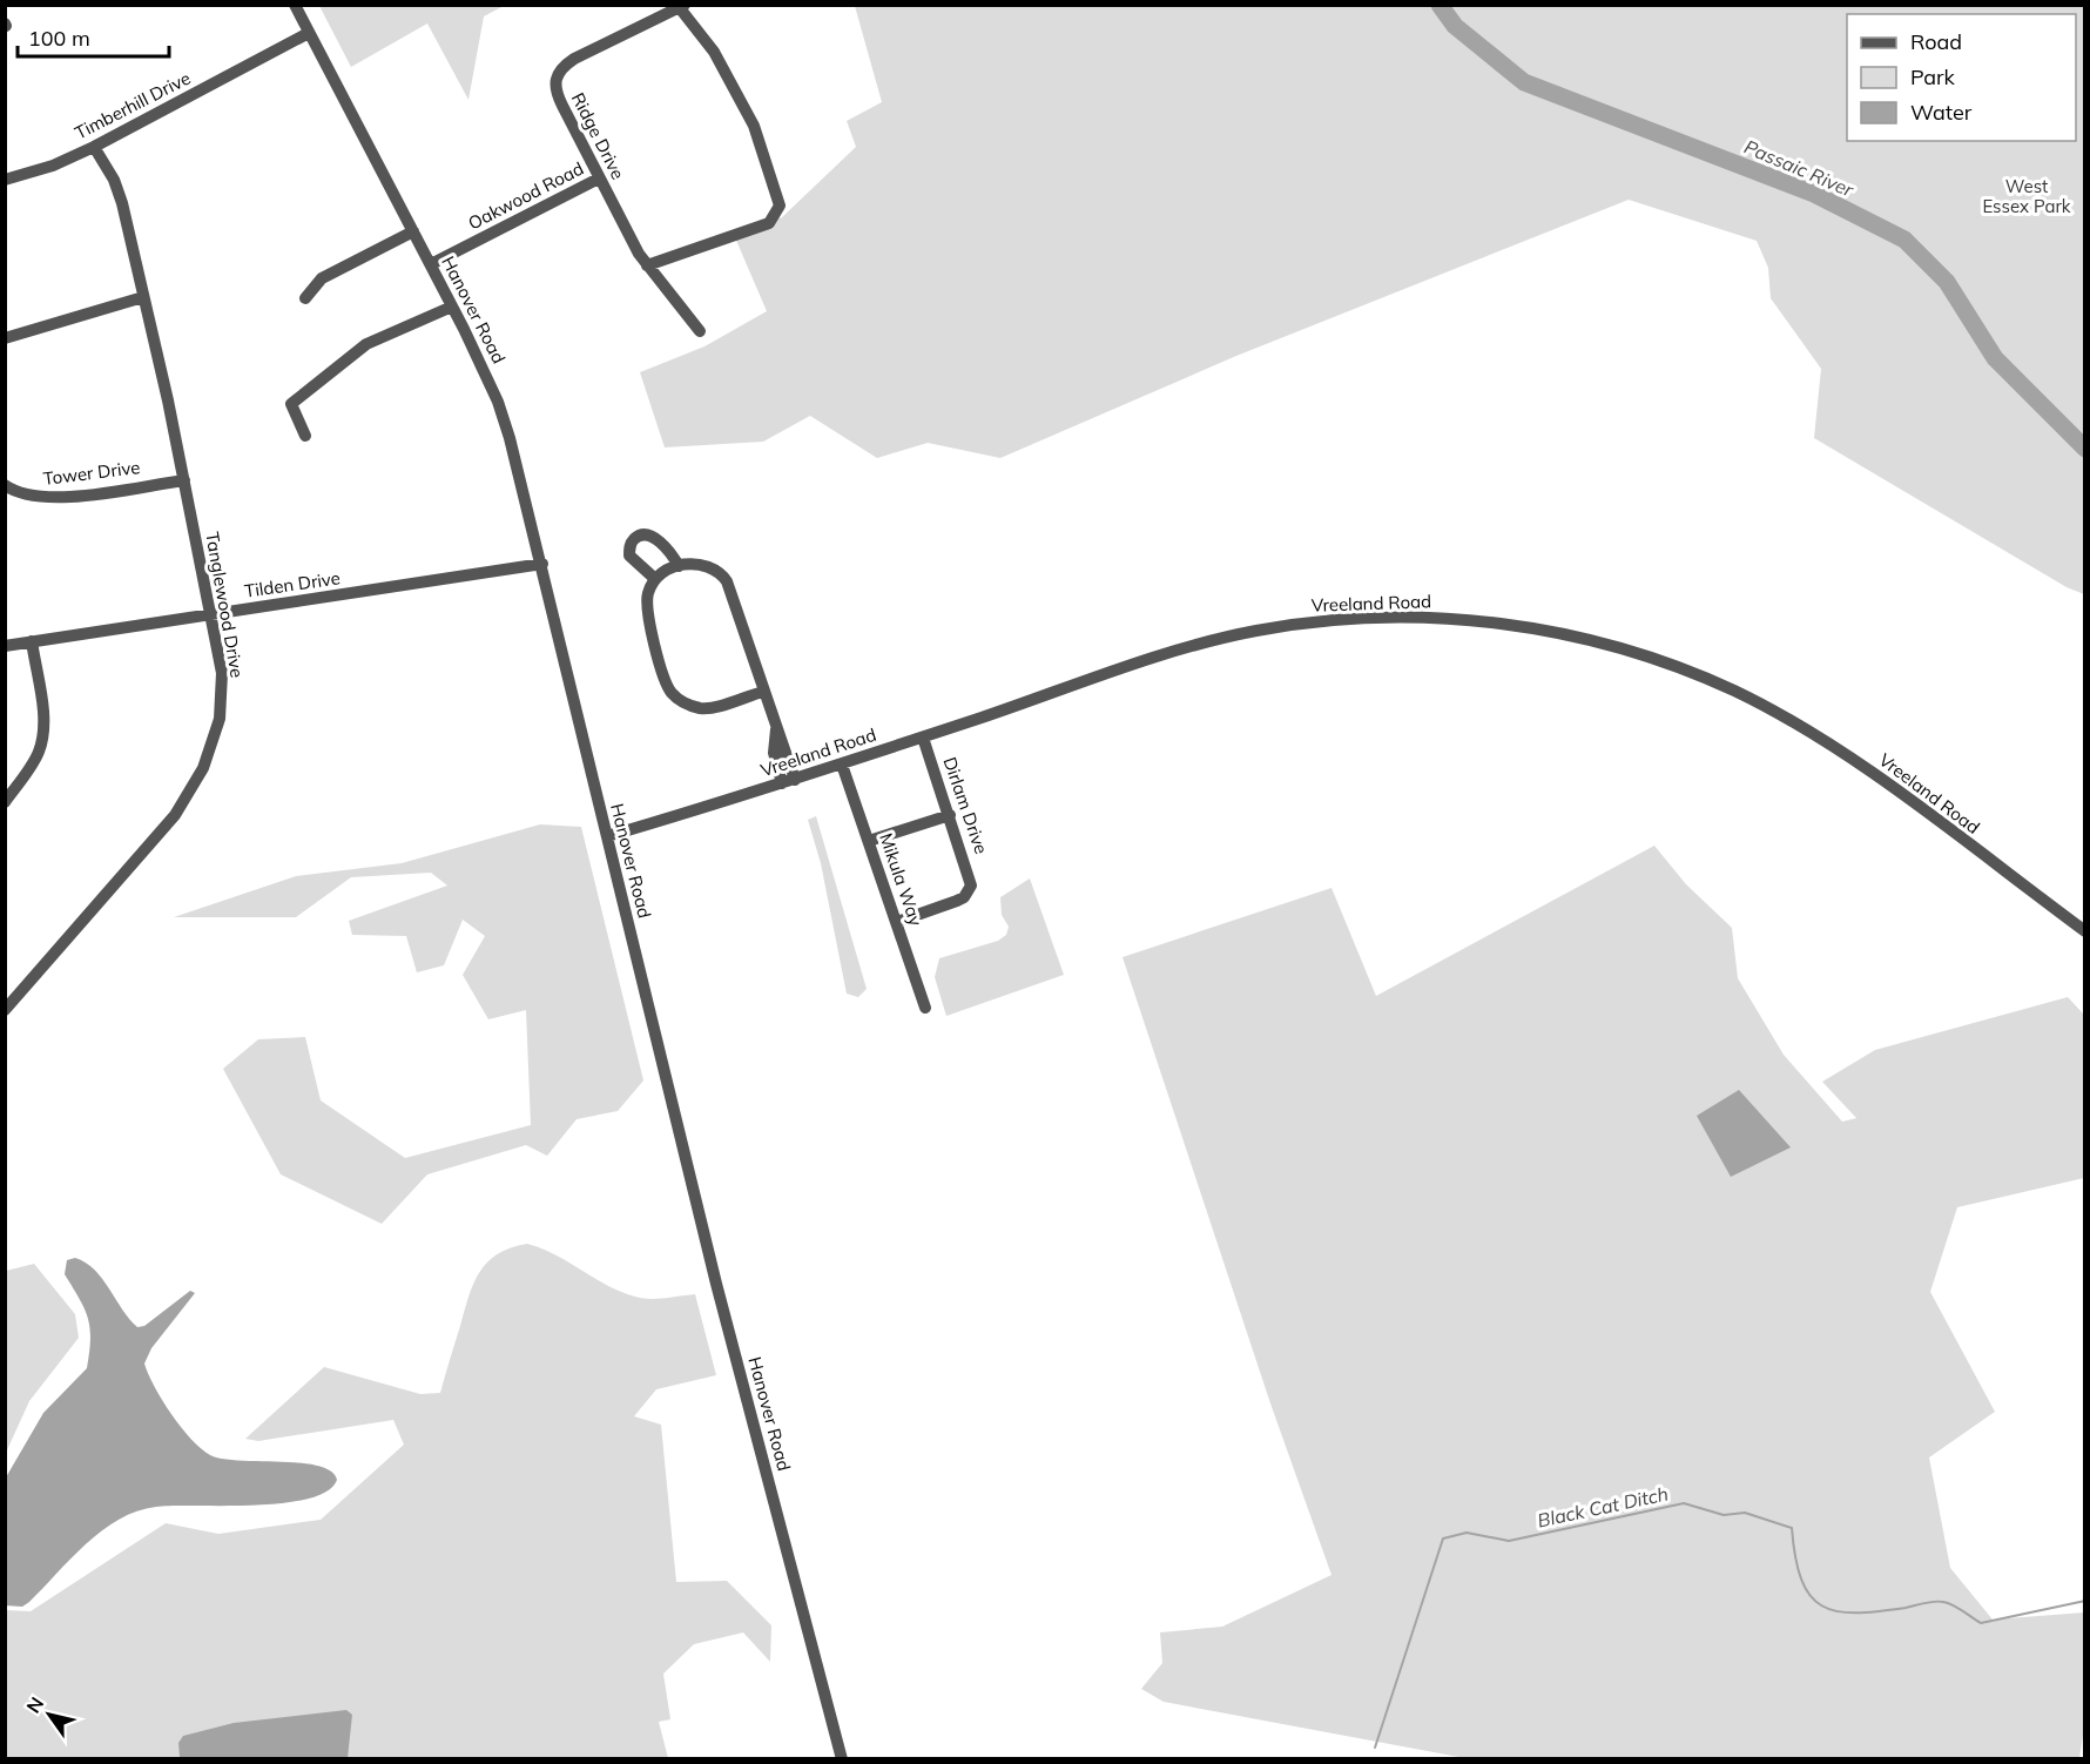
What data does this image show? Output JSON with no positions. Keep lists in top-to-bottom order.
{
  "streets": {
    "street": [
      "Timberhill Drive",
      "Ridge Drive",
      "Oakwood Road",
      "Hanover Road",
      "Tower Drive",
      "Tilden Drive",
      "Vreeland Road",
      "Tanglewood Drive",
      "Dirlam Drive",
      "Mikula Way"
    ]
  },
  "crossings": [
    ["Timberhill Drive", "Hanover Road"],
    ["Timberhill Drive", "Tanglewood Drive"],
    ["Ridge Drive", "Oakwood Road"],
    ["Oakwood Road", "Hanover Road"],
    ["Hanover Road", "Tilden Drive"],
    ["Hanover Road", "Vreeland Road"],
    ["Tower Drive", "Tanglewood Drive"],
    ["Tilden Drive", "Tanglewood Drive"],
    ["Vreeland Road", "Dirlam Drive"],
    ["Vreeland Road", "Mikula Way"],
    ["Dirlam Drive", "Mikula Way"]
  ],
  "water": ["Passaic River", "Black Cat Ditch"],
  "parks": ["West Essex Park"],
  "legend": ["Road", "Park", "Water"],
  "scale_bar": "100 m",
  "north": "top left"
}
